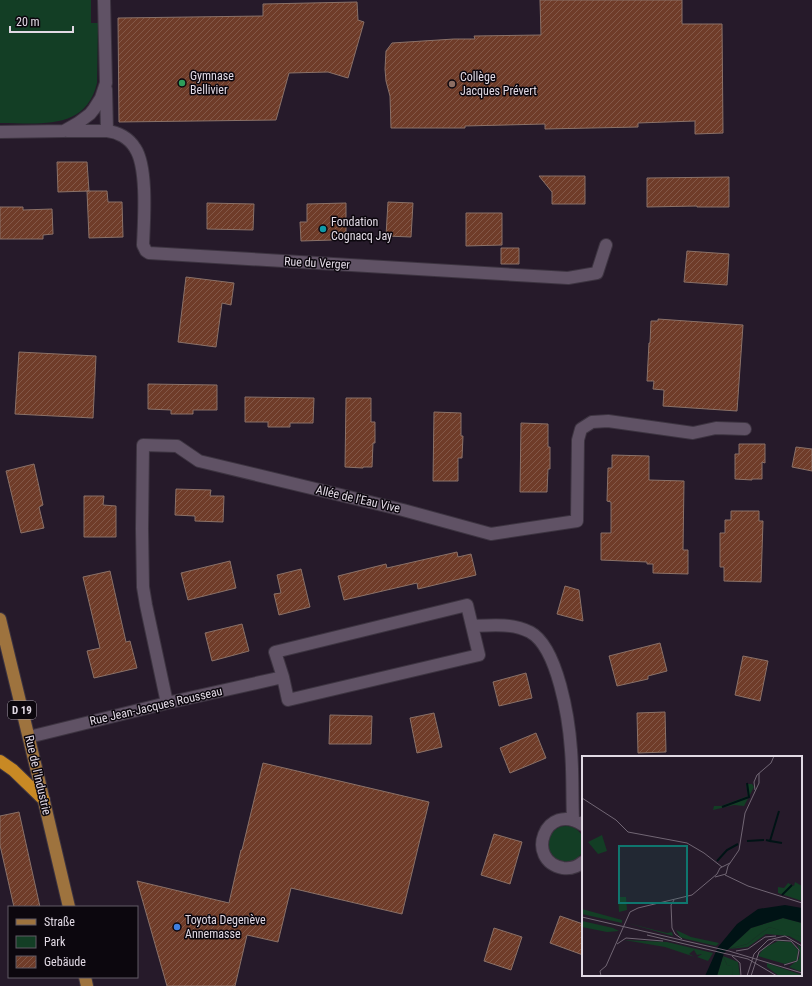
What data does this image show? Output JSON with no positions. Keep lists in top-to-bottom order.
{
  "streets": {
    "main road": ["D 19", "Rue de l'Industrie"],
    "street": ["Rue du Verger", "Allée de l'Eau Vive", "Rue Jean-Jacques Rousseau"]
  },
  "crossings": [
    ["Allée de l'Eau Vive", "Rue Jean-Jacques Rousseau"],
    ["Rue Jean-Jacques Rousseau", "Rue de l'Industrie"]
  ],
  "places": [
    "Gymnase Bellivier",
    "Collège Jacques Prévert",
    "Fondation Cognacq Jay",
    "Toyota Degenève Annemasse"
  ],
  "legend": ["Straße", "Park", "Gebäude"],
  "scale_bar": "20 m"
}
